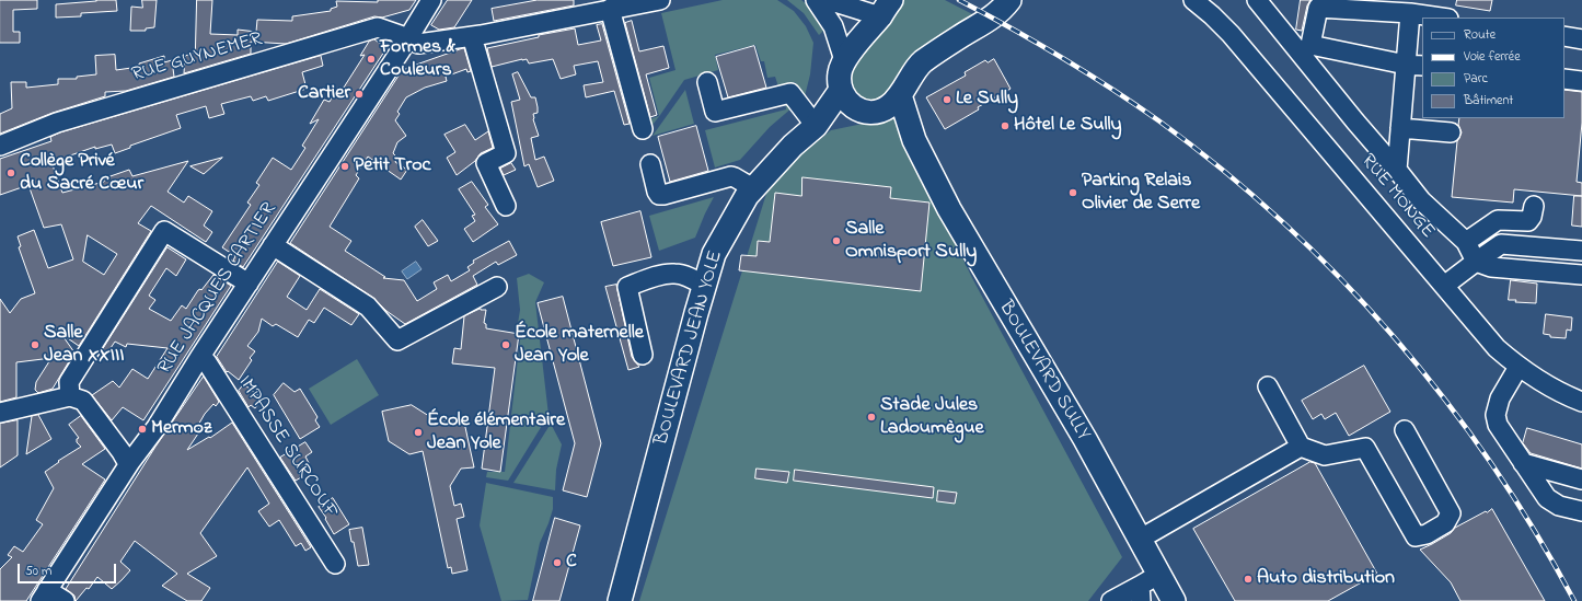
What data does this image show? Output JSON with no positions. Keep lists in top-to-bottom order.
{
  "streets": {
    "main road": ["BOULEVARD JEAN YOLE", "BOULEVARD SULLY"],
    "street": [
      "RUE GUYNEMER",
      "RUE MONGE",
      "RUE JACQUES CARTIER",
      "IMPASSE SURCOUF"
    ]
  },
  "crossings": [
    ["RUE GUYNEMER", "RUE JACQUES CARTIER"],
    ["RUE JACQUES CARTIER", "IMPASSE SURCOUF"],
    ["BOULEVARD JEAN YOLE", "BOULEVARD SULLY"]
  ],
  "places": [
    "Formes & Couleurs",
    "Cartier",
    "Le Sully",
    "Hôtel Le Sully",
    "Petit Troc",
    "Collège Privé du Sacré Cœur",
    "Parking Relais Olivier de Serre",
    "Salle Omnisport Sully",
    "Salle Jean XXIII",
    "École maternelle Jean Yole",
    "Stade Jules Ladoumègue",
    "Mermoz",
    "École élémentaire Jean Yole",
    "C",
    "Auto distribution"
  ],
  "legend": [
    "Route",
    "Voie ferrée",
    "Parc",
    "Bâtiment"
  ],
  "scale_bar": "50 m"
}
